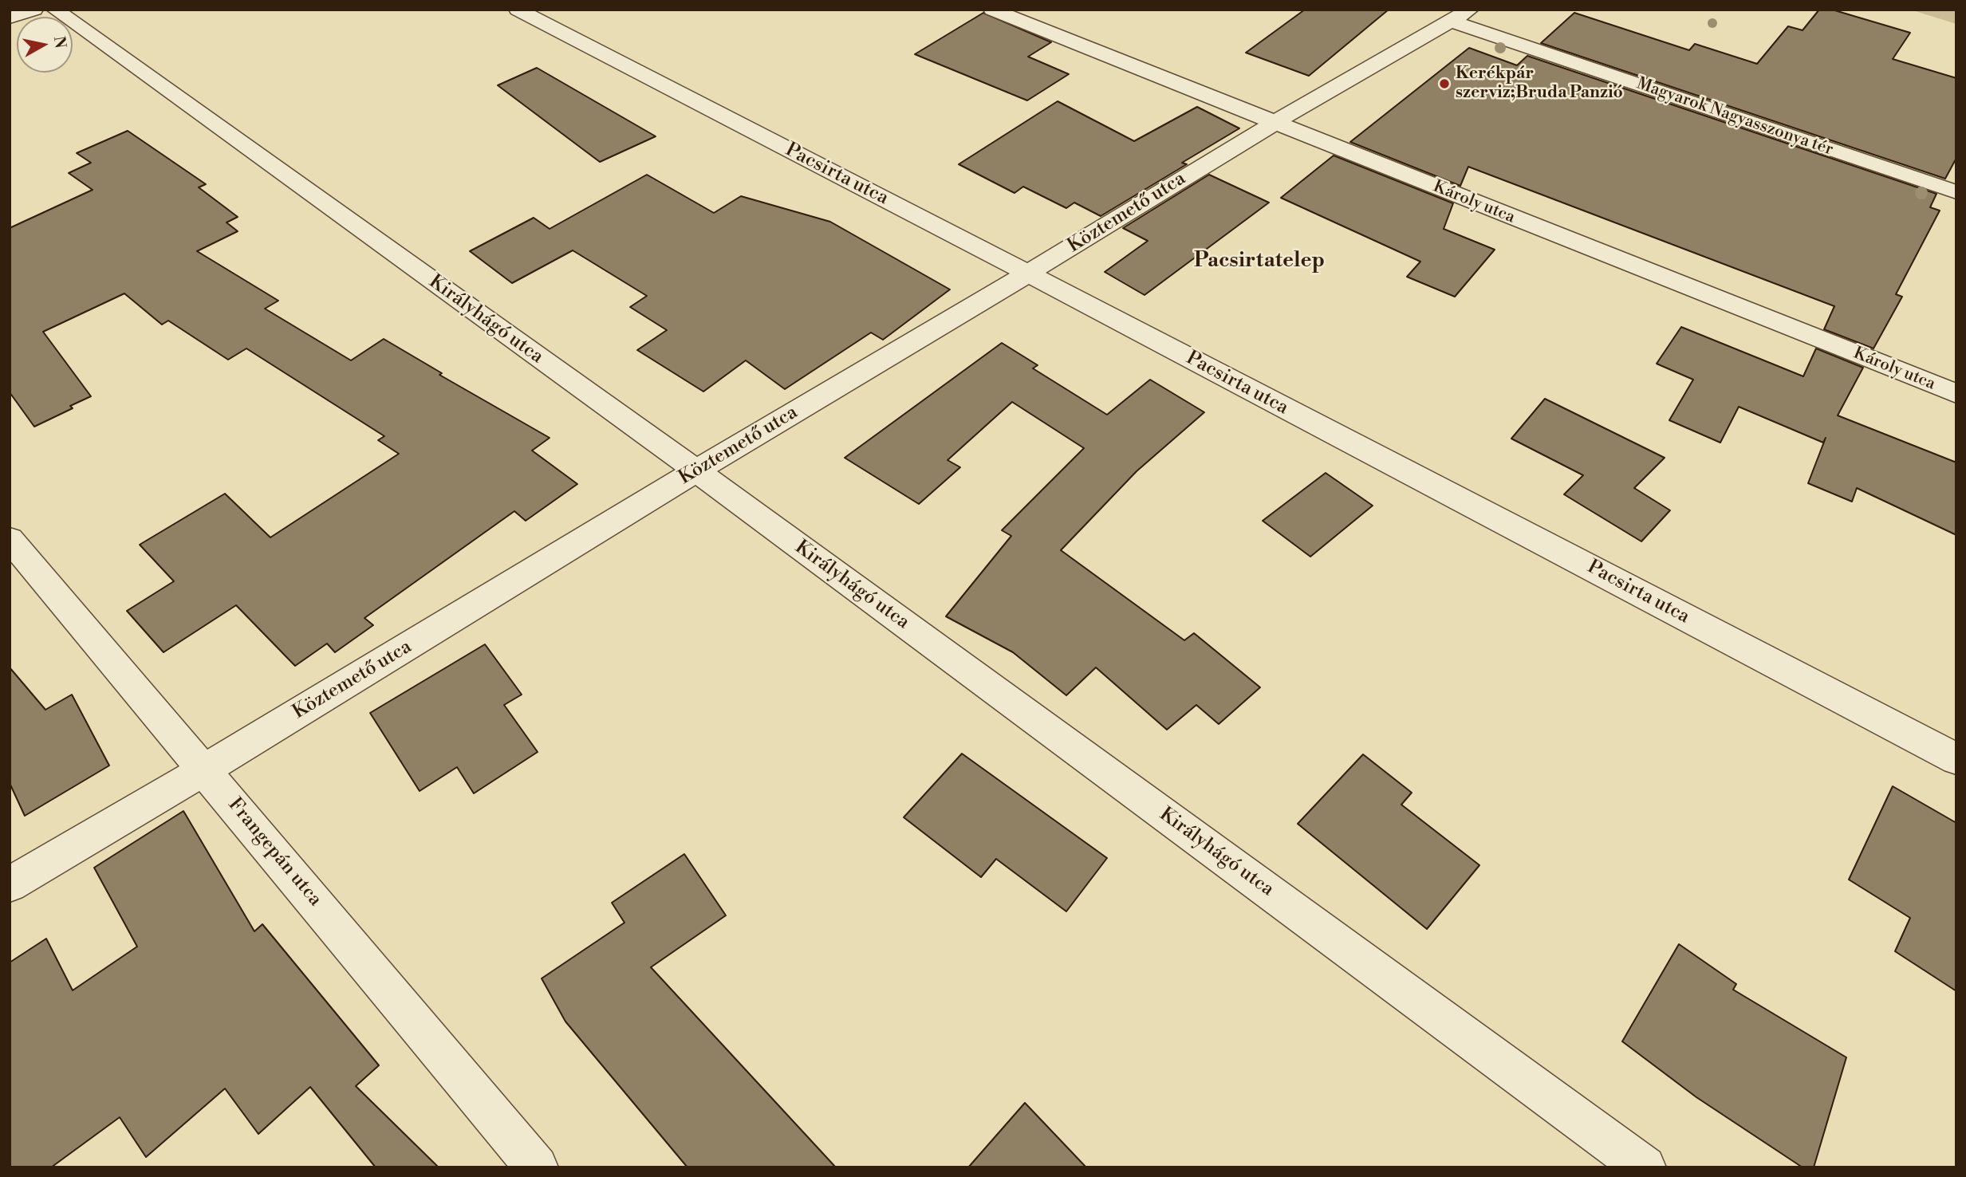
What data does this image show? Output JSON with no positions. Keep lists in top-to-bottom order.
{
  "streets": {
    "street": [
      "Magyarok Nagyasszonya tér",
      "Pacsirta utca",
      "Károly utca",
      "Köztemető utca",
      "Királyhágó utca",
      "Frangepán utca"
    ]
  },
  "crossings": [
    ["Magyarok Nagyasszonya tér", "Köztemető utca"],
    ["Pacsirta utca", "Köztemető utca"],
    ["Károly utca", "Köztemető utca"],
    ["Köztemető utca", "Királyhágó utca"],
    ["Köztemető utca", "Frangepán utca"]
  ],
  "districts": ["Pacsirtatelep"],
  "places": ["Kerékpár szerviz;Bruda Panzió"],
  "north": "right"
}
